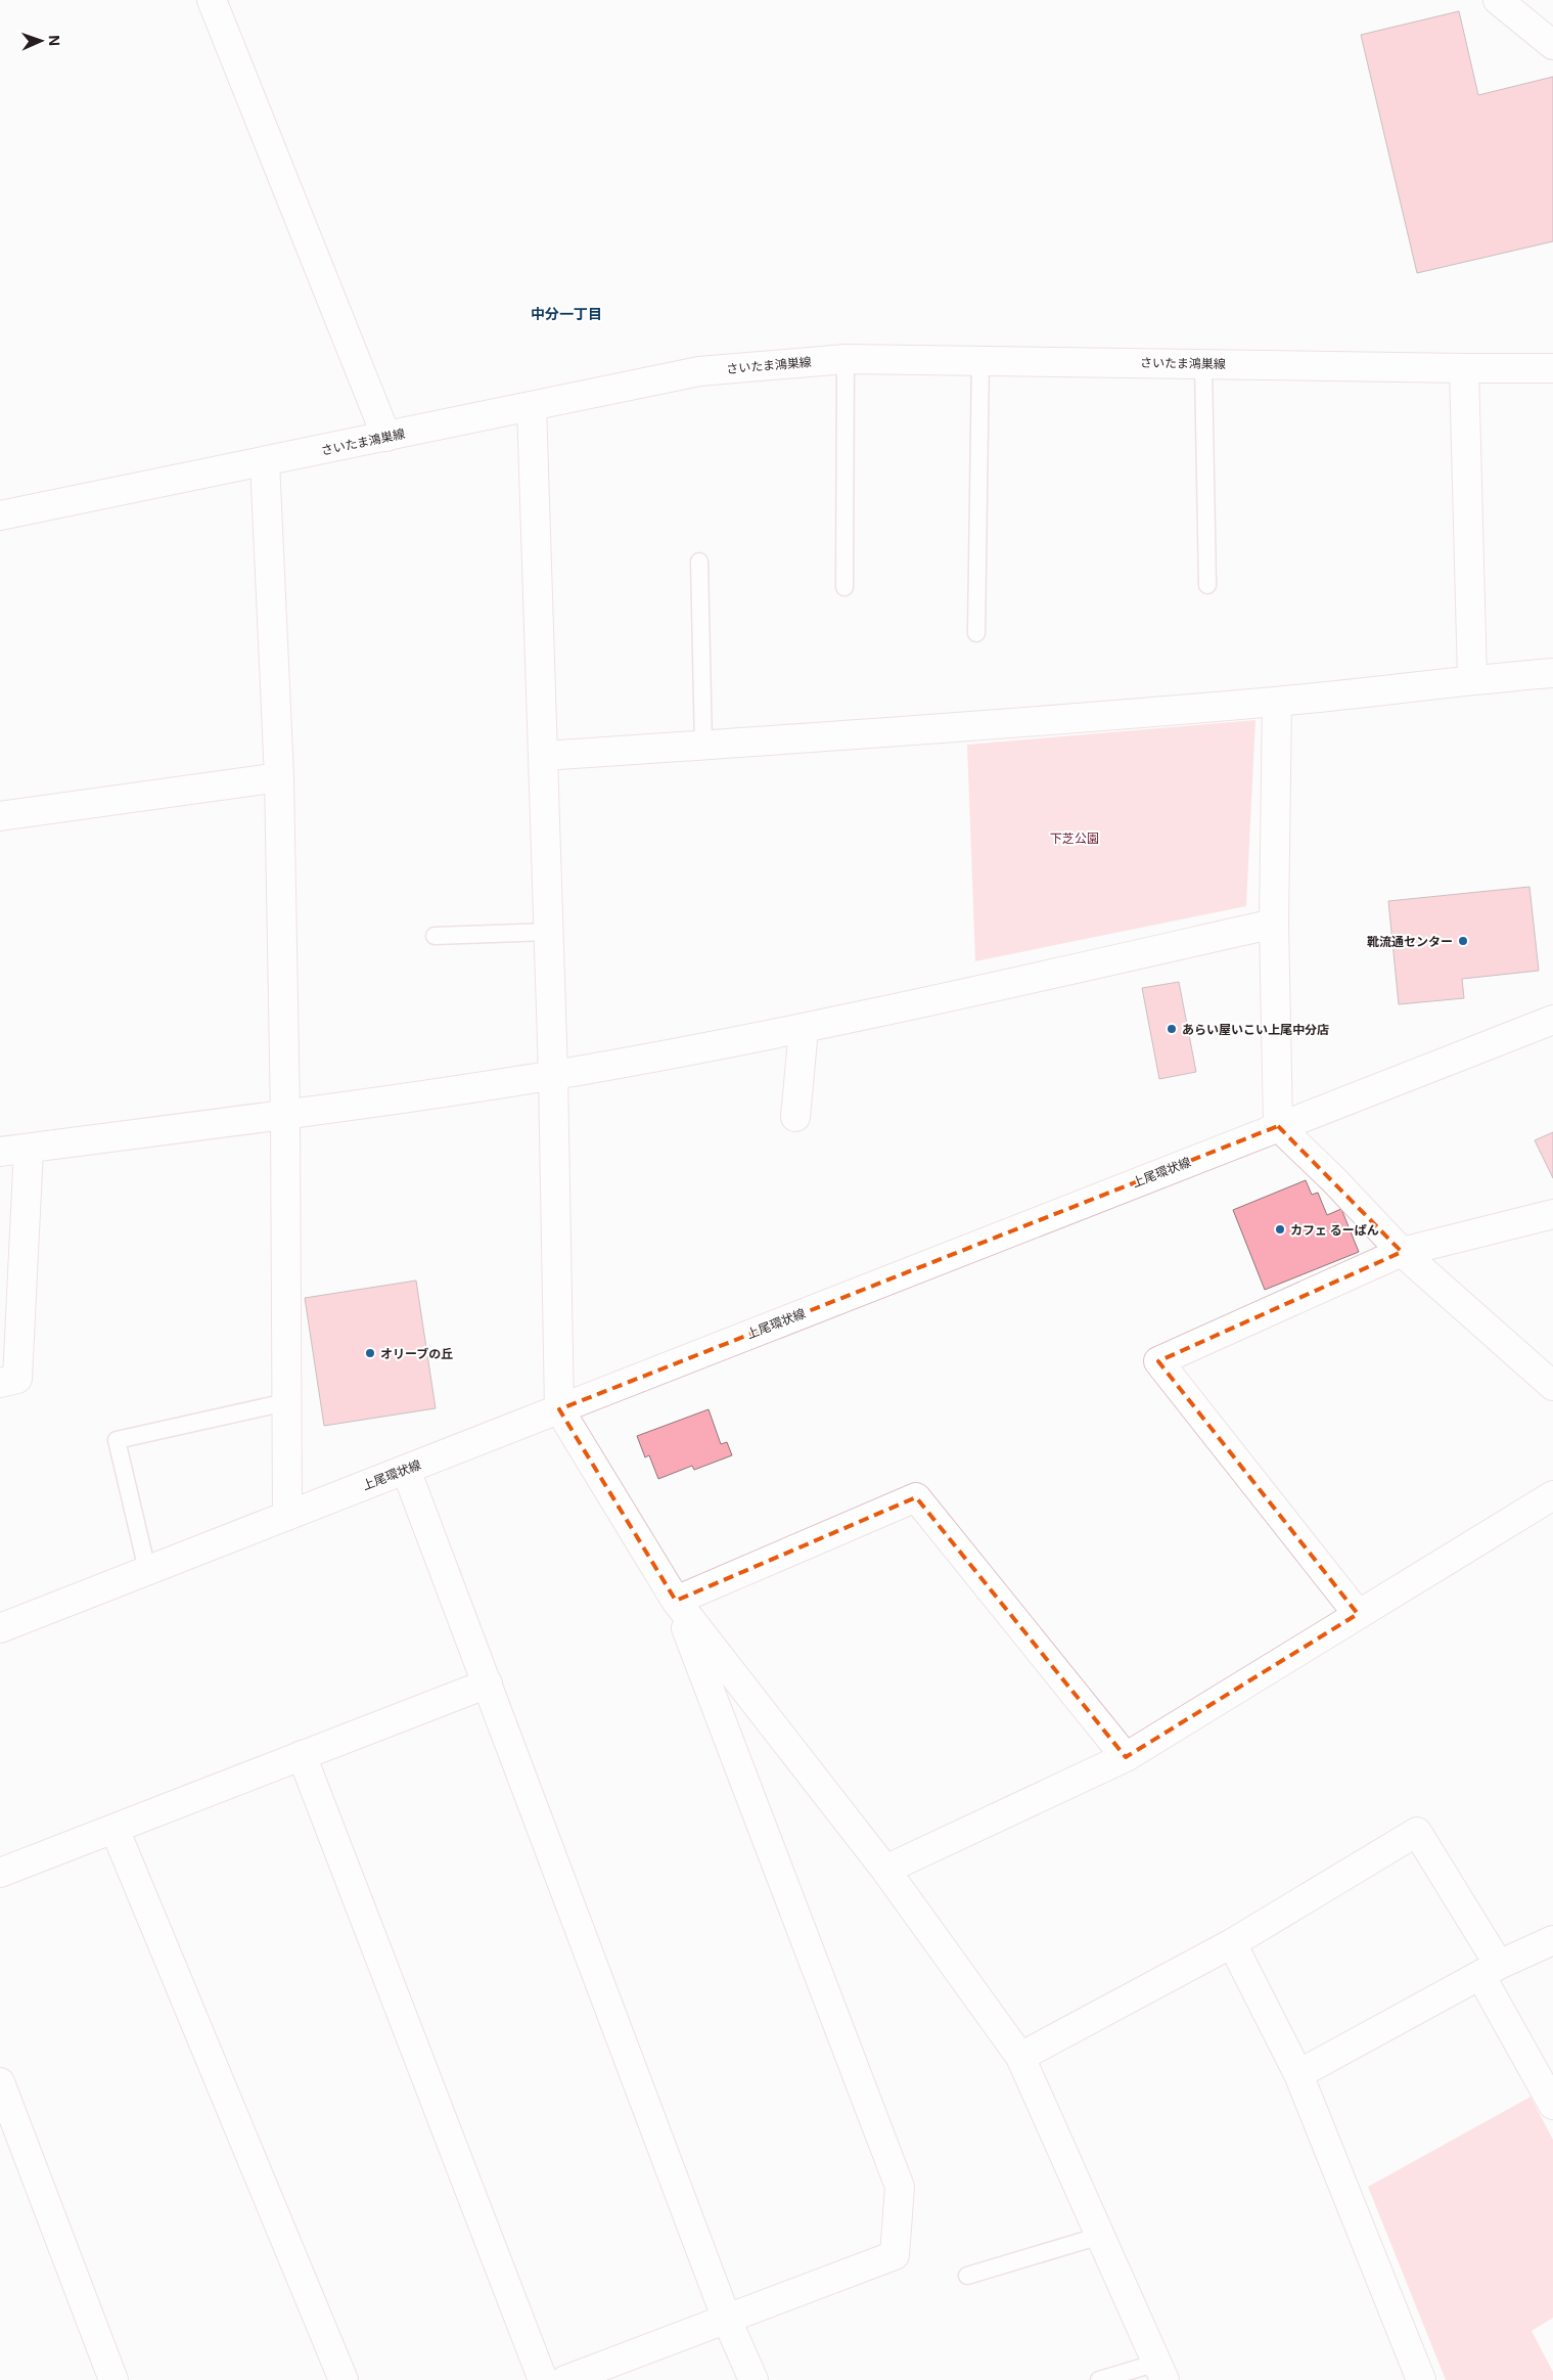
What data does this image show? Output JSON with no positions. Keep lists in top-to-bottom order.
{
  "streets": {
    "street": ["さいたま鴻巣線", "上尾環状線"]
  },
  "districts": ["中分一丁目"],
  "parks": ["下芝公園"],
  "places": [
    "靴流通センター",
    "あらい屋いこい上尾中分店",
    "カフェ るーぱん",
    "オリーブの丘"
  ],
  "north": "right"
}
